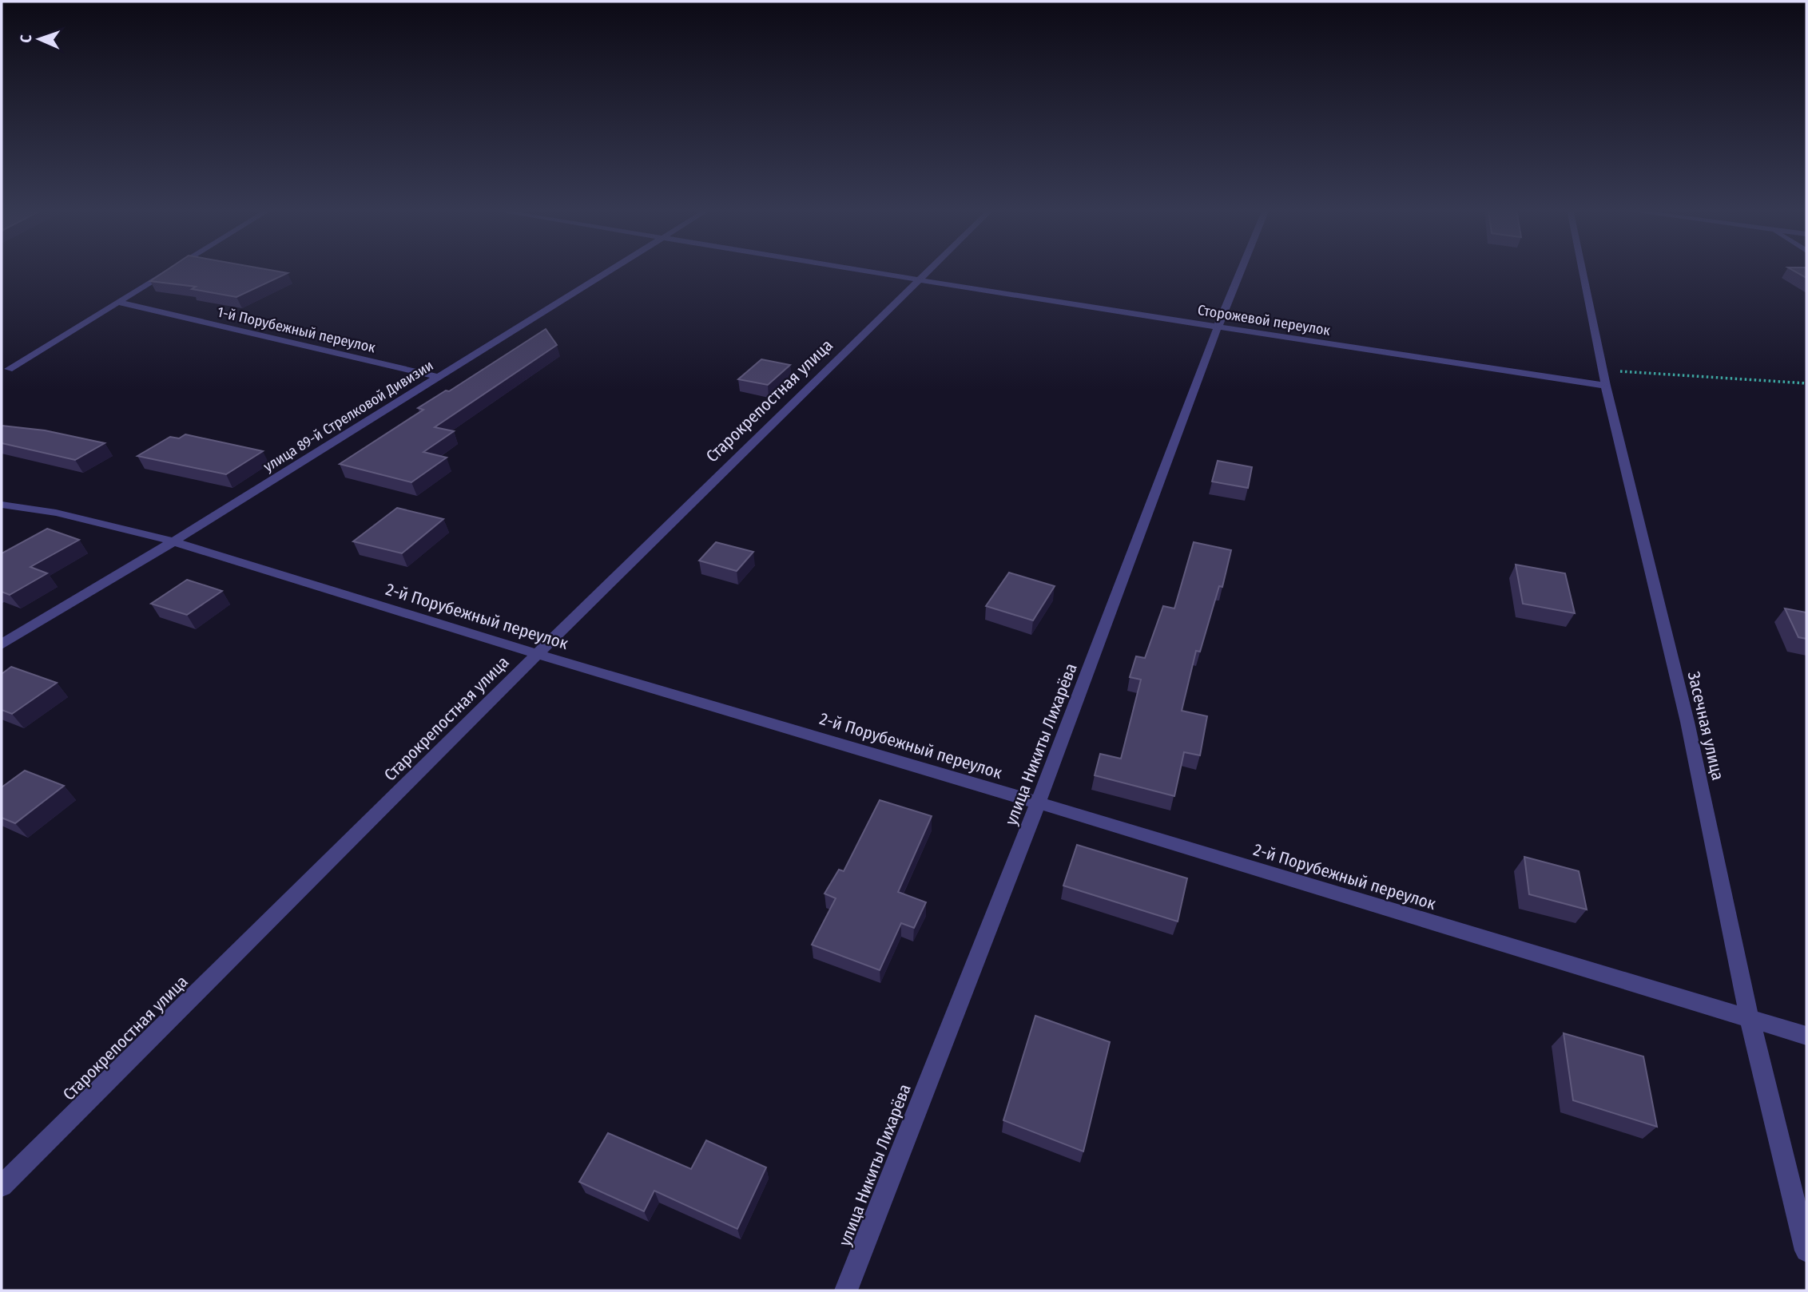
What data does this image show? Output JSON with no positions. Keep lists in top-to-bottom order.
{
  "streets": {
    "street": [
      "Сторожевой переулок",
      "1-й Порубежный переулок",
      "Старокрепостная улица",
      "улица 89-й Стрелковой Дивизии",
      "2-й Порубежный переулок",
      "Засечная улица",
      "улица Никиты Лихарёва"
    ]
  },
  "crossings": [
    ["Сторожевой переулок", "Старокрепостная улица"],
    ["Сторожевой переулок", "Засечная улица"],
    ["Сторожевой переулок", "улица Никиты Лихарёва"],
    ["1-й Порубежный переулок", "улица 89-й Стрелковой Дивизии"],
    ["Старокрепостная улица", "2-й Порубежный переулок"],
    ["улица 89-й Стрелковой Дивизии", "2-й Порубежный переулок"],
    ["2-й Порубежный переулок", "Засечная улица"],
    ["2-й Порубежный переулок", "улица Никиты Лихарёва"]
  ],
  "north": "left"
}
